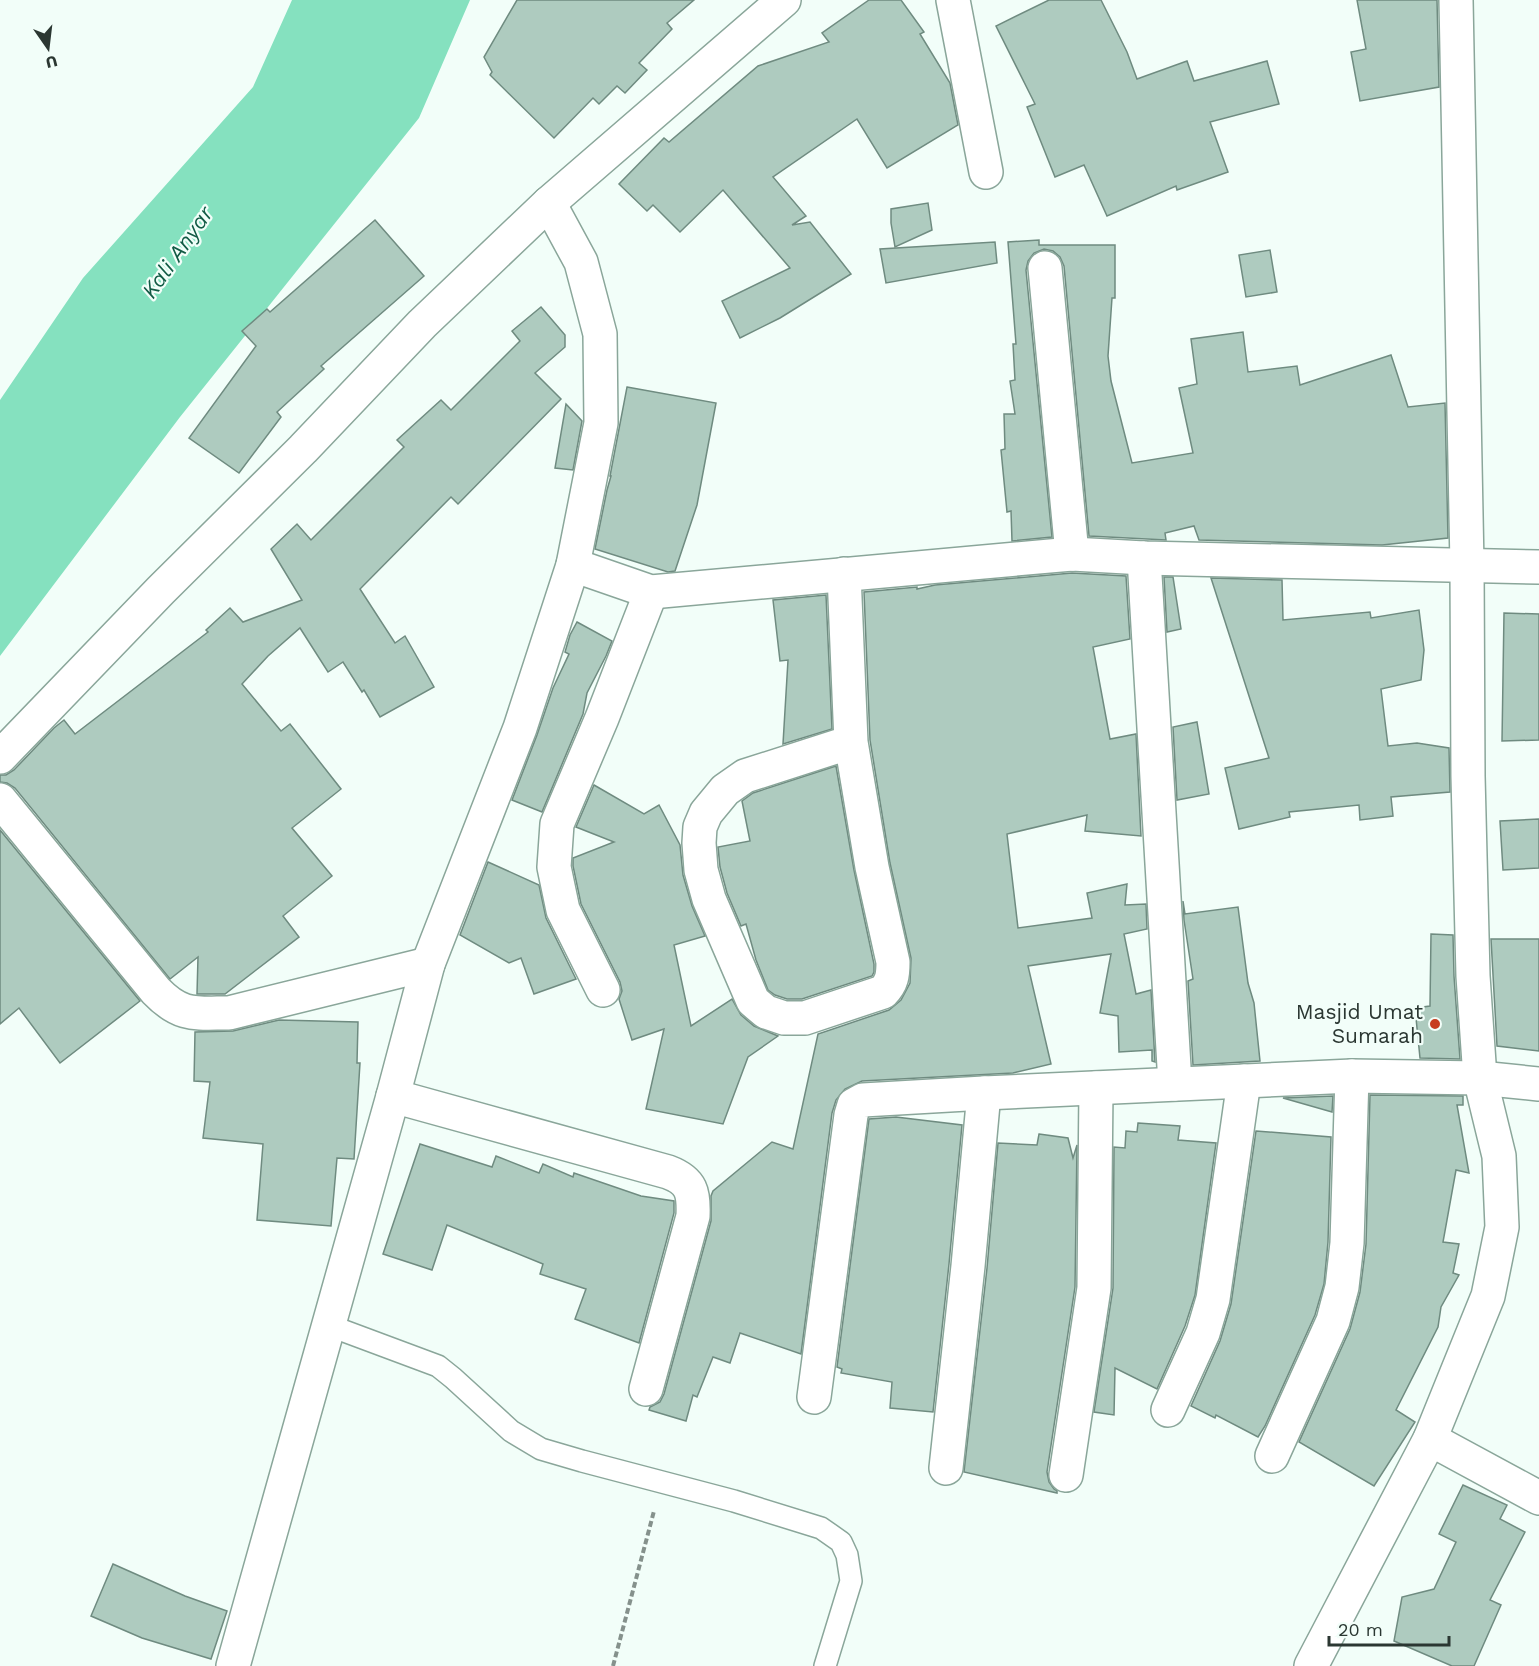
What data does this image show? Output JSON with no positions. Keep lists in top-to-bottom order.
{
  "water": ["Kali Anyar"],
  "places": ["Masjid Umat Sumarah"],
  "scale_bar": "20 m",
  "north": "bottom"
}
